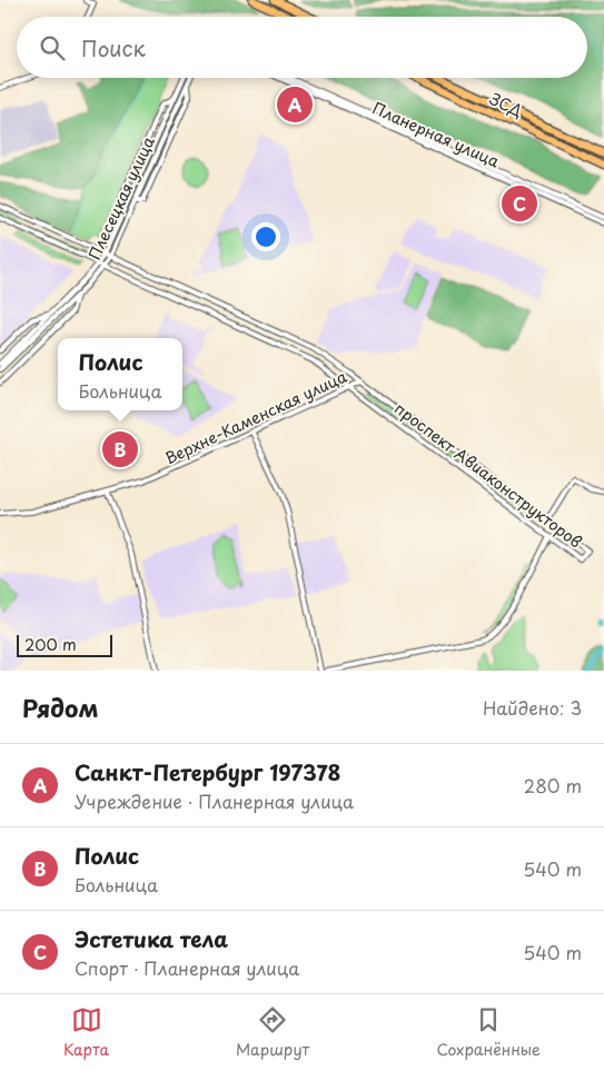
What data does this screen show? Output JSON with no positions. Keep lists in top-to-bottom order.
{
  "streets": {
    "highway": ["ЗСД"],
    "street": [
      "Планерная улица",
      "Плесецкая улица",
      "Верхне-Каменская улица",
      "проспект Авиаконструкторов"
    ]
  },
  "crossings": [
    ["Плесецкая улица", "проспект Авиаконструкторов"],
    ["Верхне-Каменская улица", "проспект Авиаконструкторов"]
  ],
  "scale_bar": "200 m",
  "page": {
    "search": "Поиск",
    "pins": ["A", "C", "B"],
    "popup": ["Полис", "Больница"],
    "scale": "200 m",
    "heading": ["Рядом", "Найдено: 3"],
    "list": [
      {
        "mark": "A",
        "name": "Санкт-Петербург 197378",
        "note": "Учреждение · Планерная улица",
        "value": "280 m"
      },
      {
        "mark": "B",
        "name": "Полис",
        "note": "Больница",
        "value": "540 m"
      },
      {
        "mark": "C",
        "name": "Эстетика тела",
        "note": "Спорт · Планерная улица",
        "value": "540 m"
      }
    ],
    "nav": ["Карта", "Маршрут", "Сохранённые"]
  }
}
